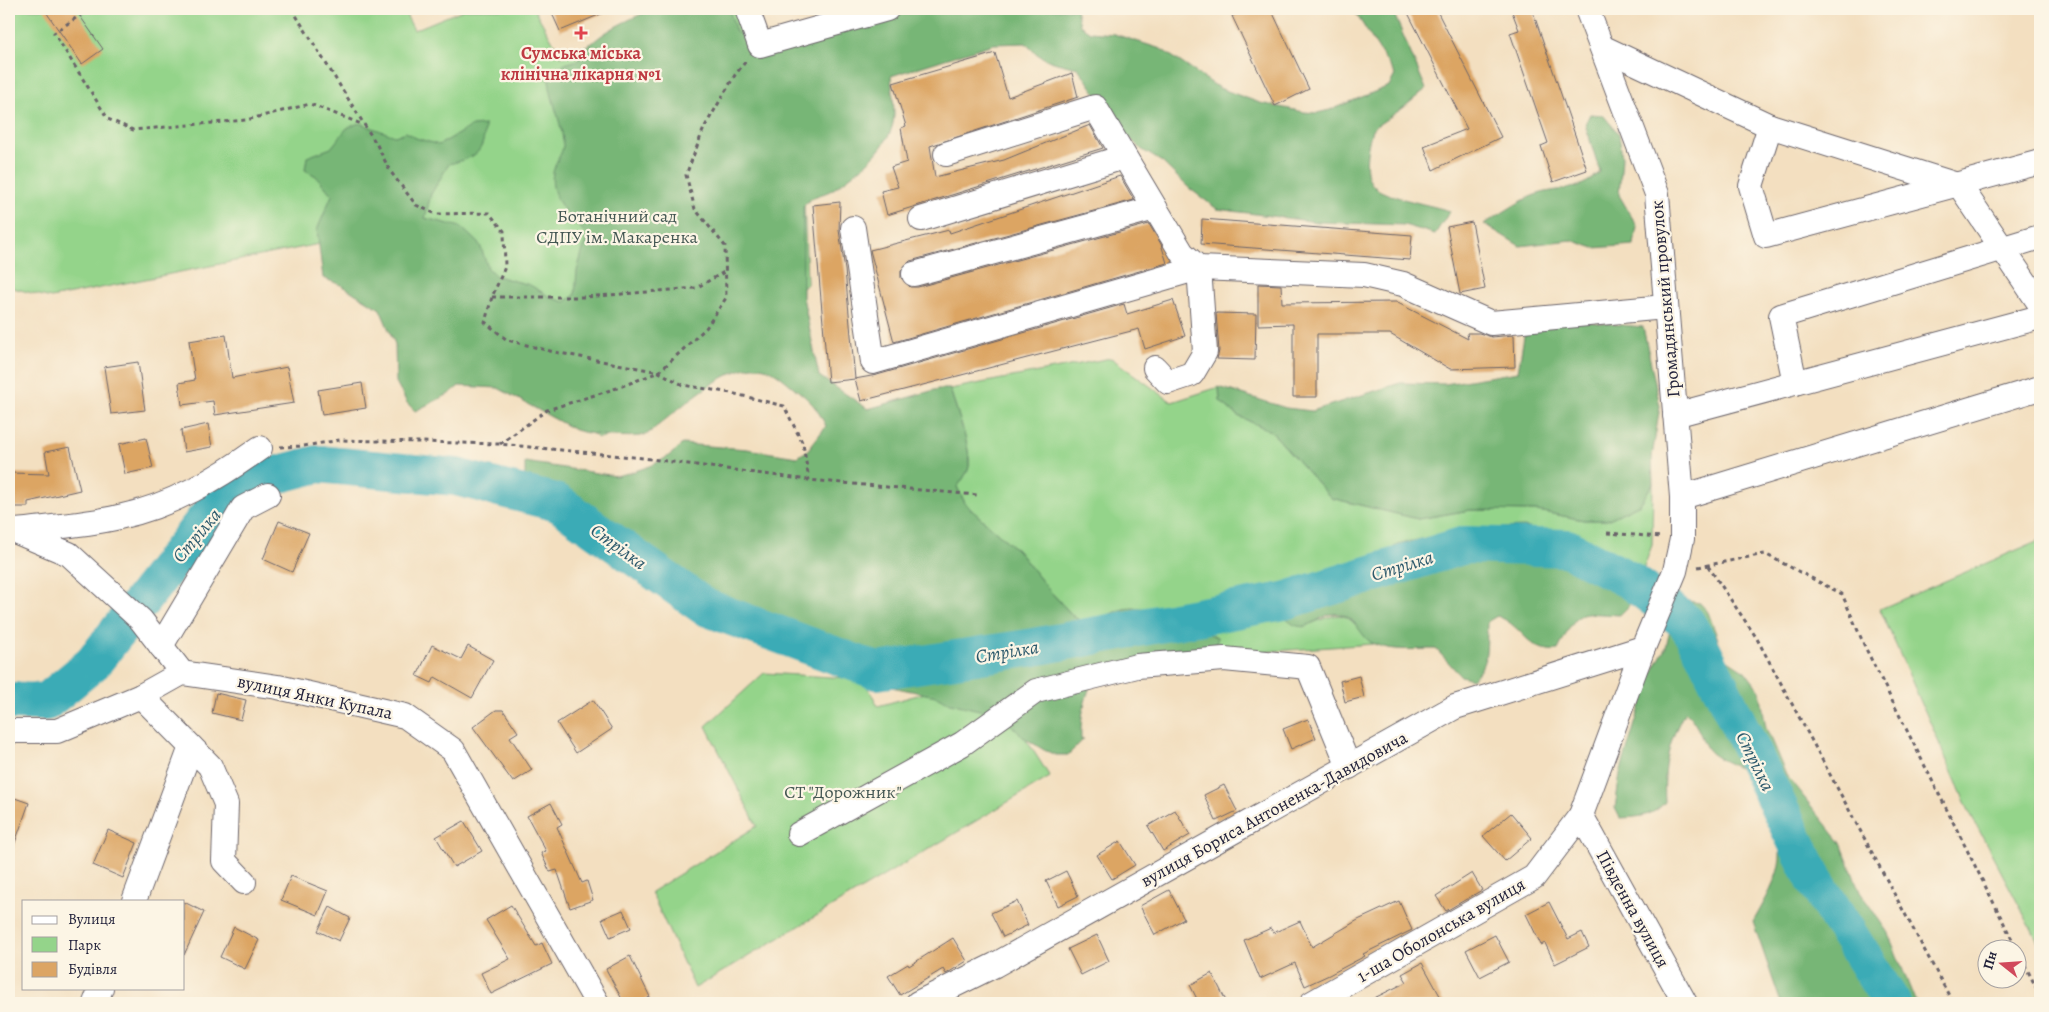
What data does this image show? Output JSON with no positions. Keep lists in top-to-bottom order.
{
  "streets": {
    "street": [
      "Громадянський провулок",
      "вулиця Янки Купала",
      "вулиця Бориса Антоненка-Давидовича",
      "Південна вулиця",
      "1-ша Оболонська вулиця"
    ]
  },
  "crossings": [
    ["Громадянський провулок", "1-ша Оболонська вулиця"],
    ["вулиця Бориса Антоненка-Давидовича", "1-ша Оболонська вулиця"],
    ["Південна вулиця", "1-ша Оболонська вулиця"]
  ],
  "water": ["Стрілка"],
  "parks": ["Ботанічний сад СДПУ ім. Макаренка", "СТ \"Дорожник\""],
  "places": {
    "health": ["Сумська міська клінічна лікарня №1"]
  },
  "legend": ["Вулиця", "Парк", "Будівля"],
  "north": "left"
}
